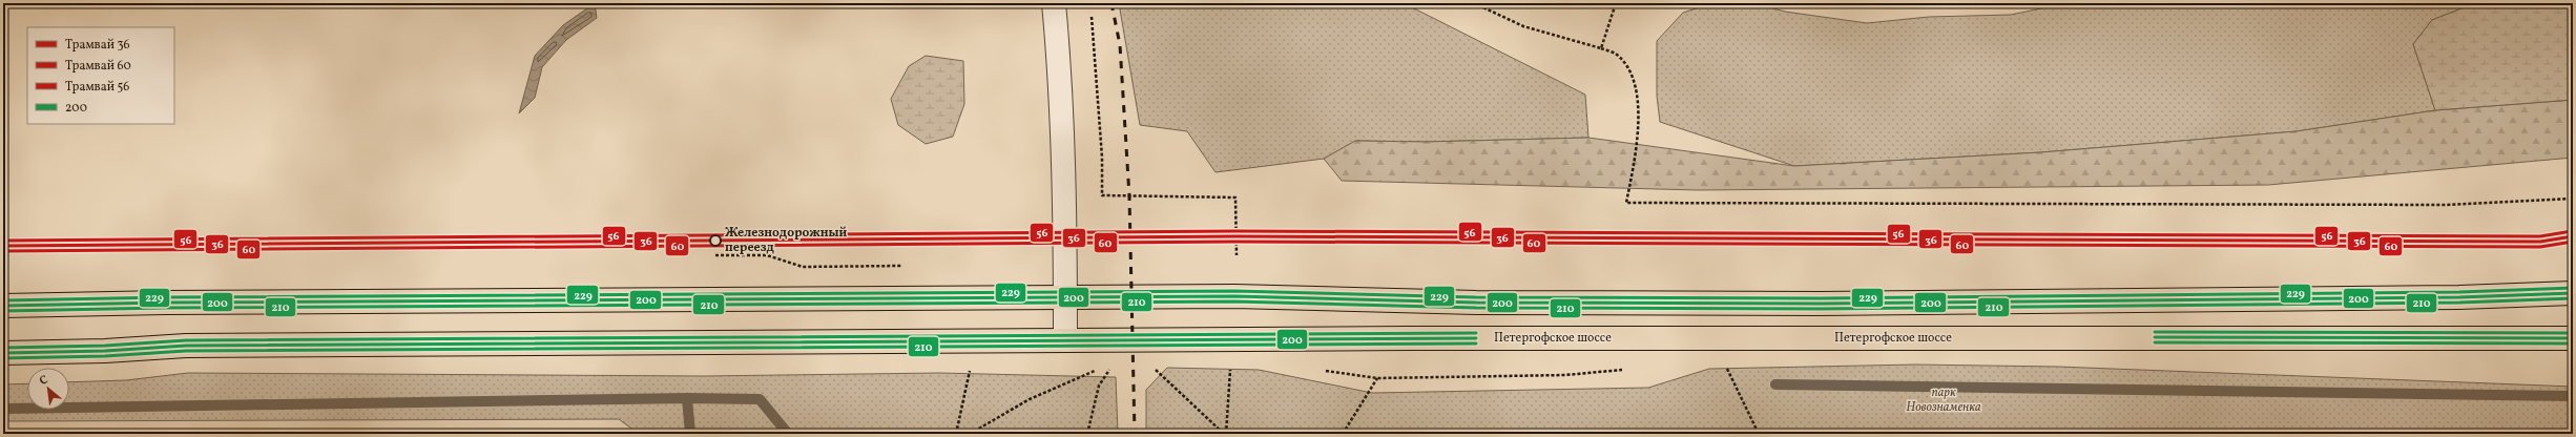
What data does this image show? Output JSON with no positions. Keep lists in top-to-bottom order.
{
  "streets": {
    "main road": ["Петергофское шоссе"]
  },
  "parks": ["парк Новознаменка"],
  "places": ["Железнодорожный переезд"],
  "lines": [
    "tram line 56",
    "tram line 36",
    "tram line 60",
    "transit line 229",
    "transit line 200",
    "transit line 210"
  ],
  "legend": [
    "Трамвай 36",
    "Трамвай 60",
    "Трамвай 56",
    "200"
  ],
  "north": "top left"
}
